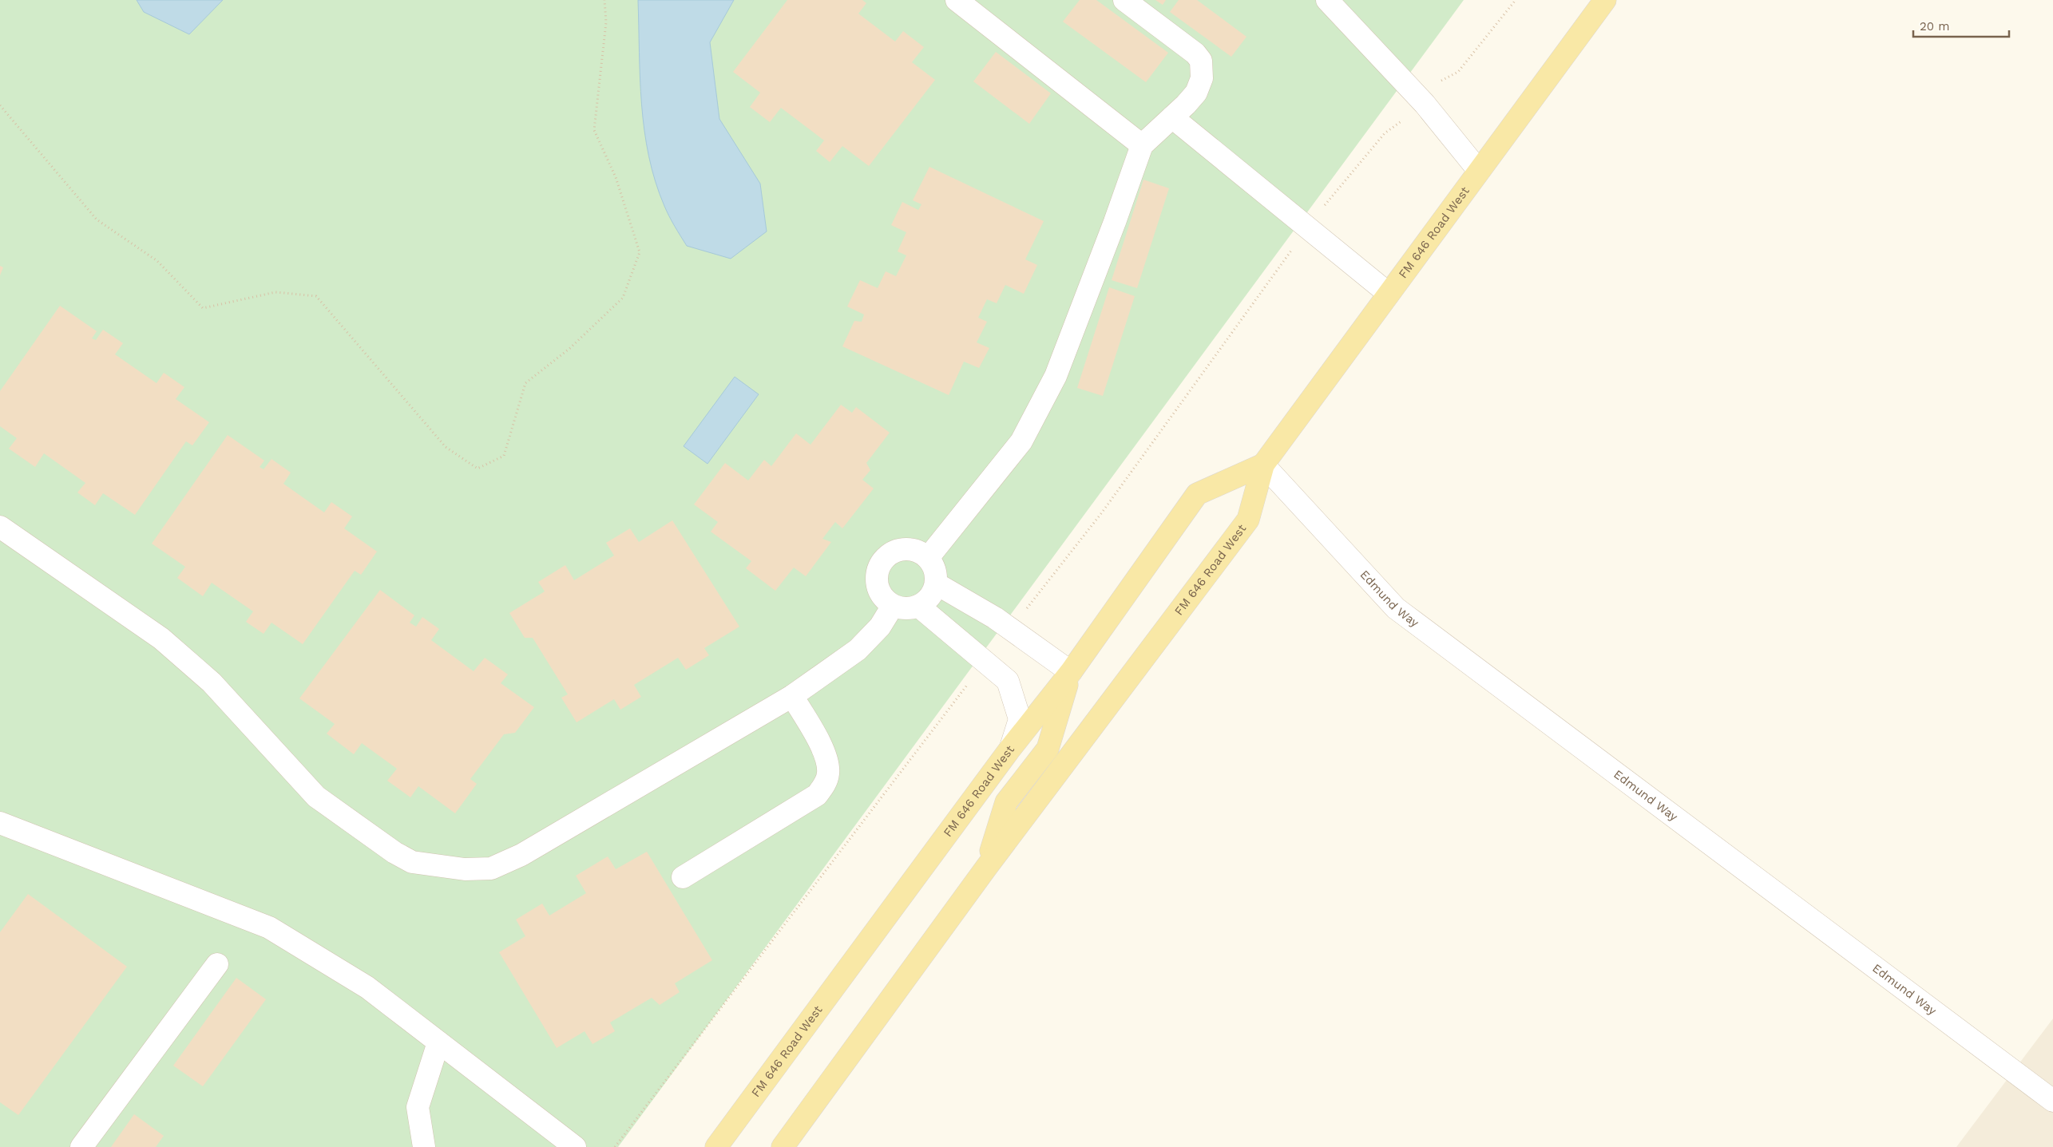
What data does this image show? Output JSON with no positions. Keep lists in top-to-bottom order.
{
  "streets": {
    "main road": ["FM 646 Road West"],
    "street": ["Edmund Way"]
  },
  "crossings": [
    ["FM 646 Road West", "Edmund Way"]
  ],
  "scale_bar": "20 m"
}
